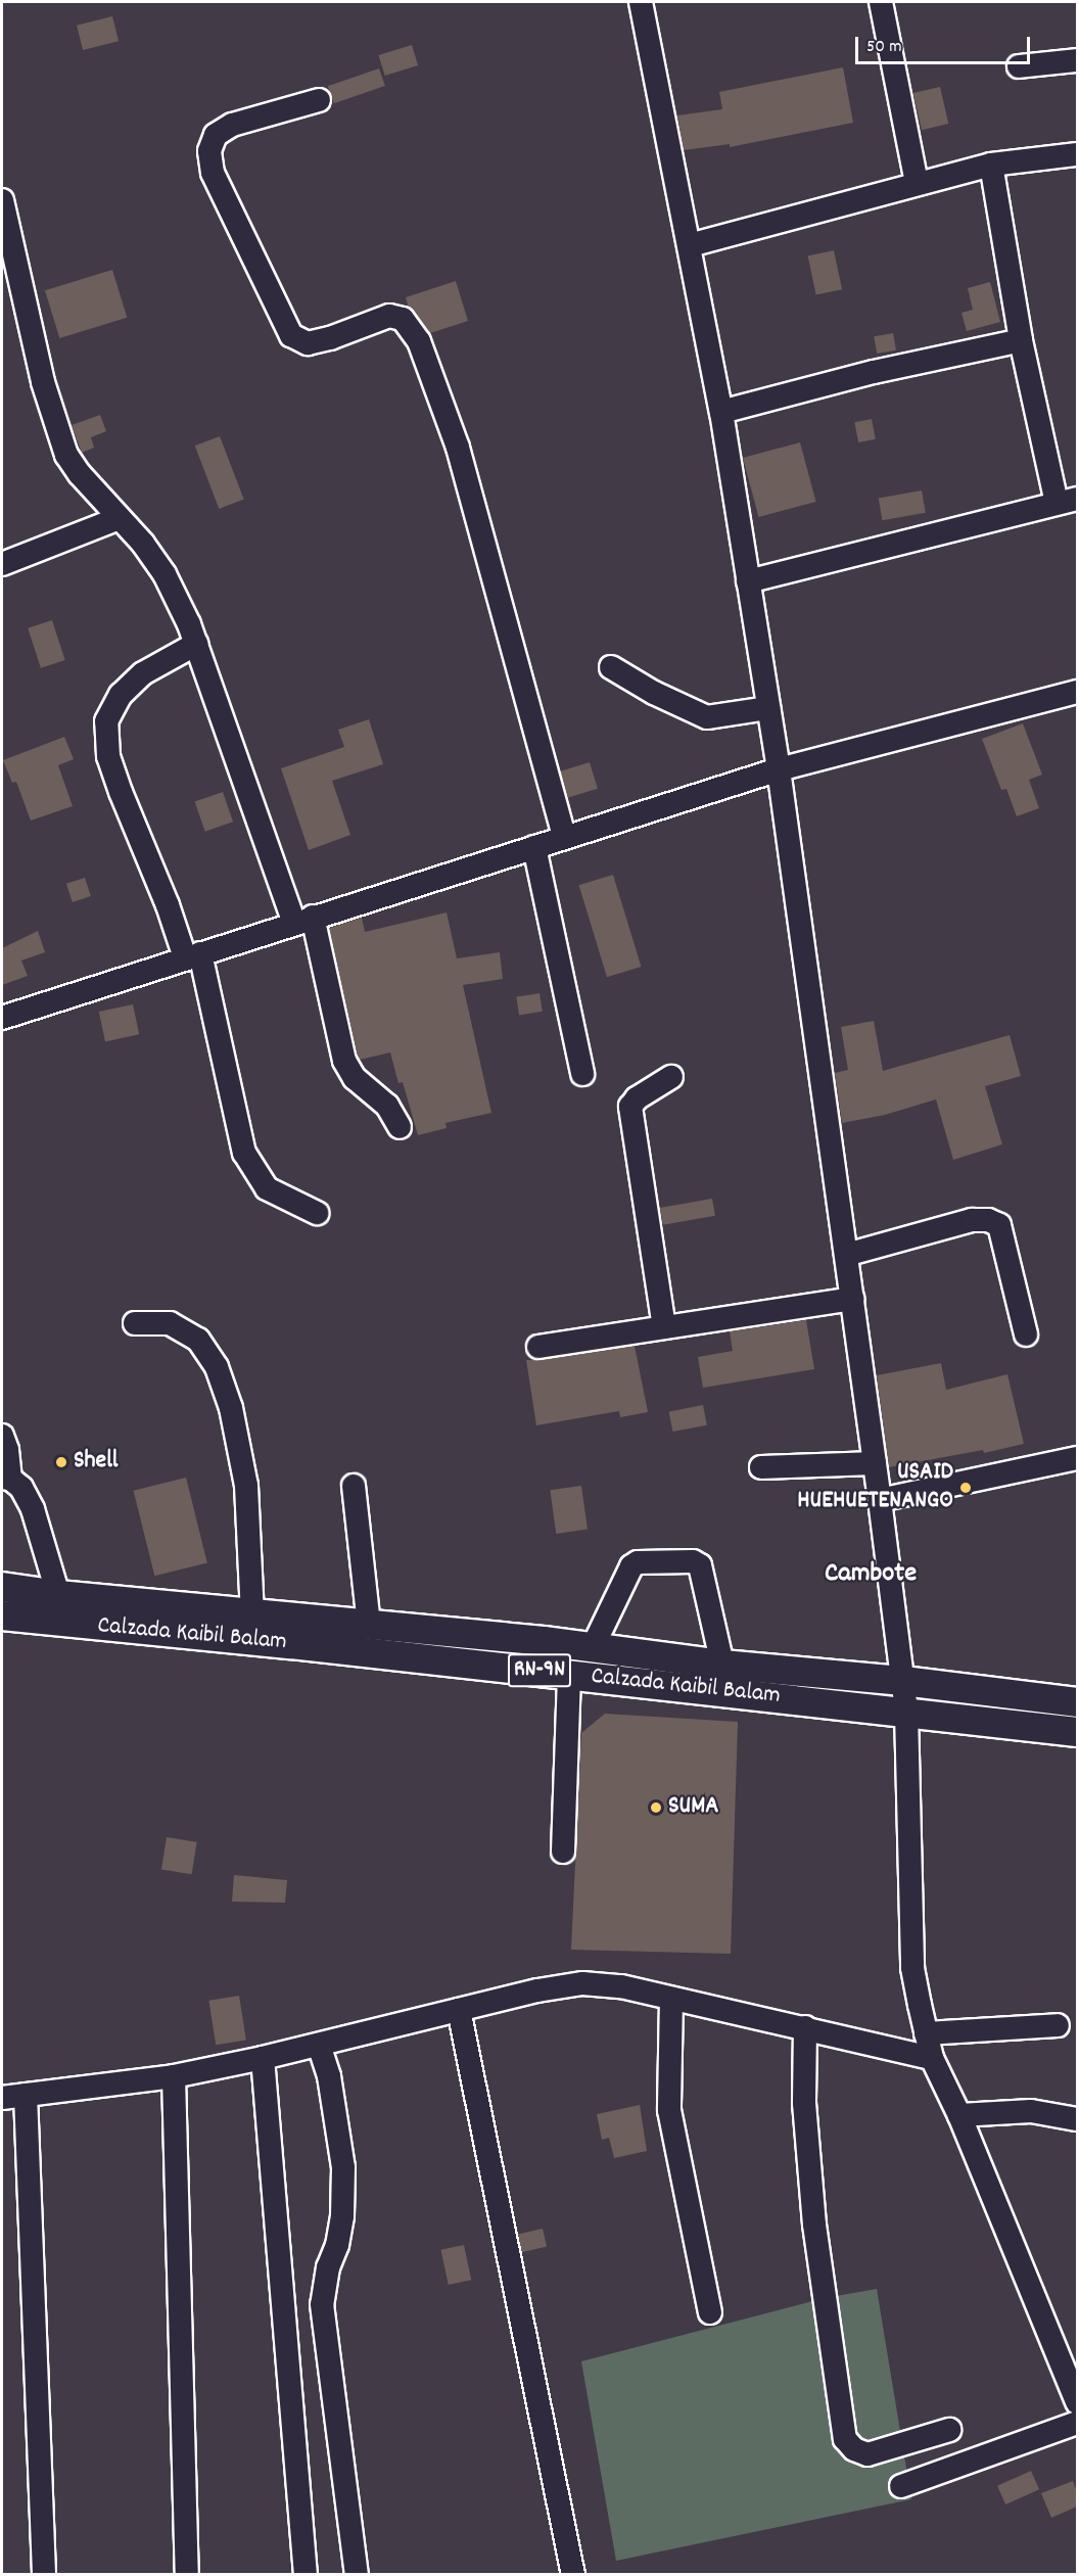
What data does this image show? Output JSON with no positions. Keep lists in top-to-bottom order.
{
  "streets": {
    "main road": ["Calzada Kaibil Balam", "RN-9N"]
  },
  "districts": ["Cambote"],
  "places": ["Shell", "USAID HUEHUETENANGO", "SUMA"],
  "scale_bar": "50 m"
}
